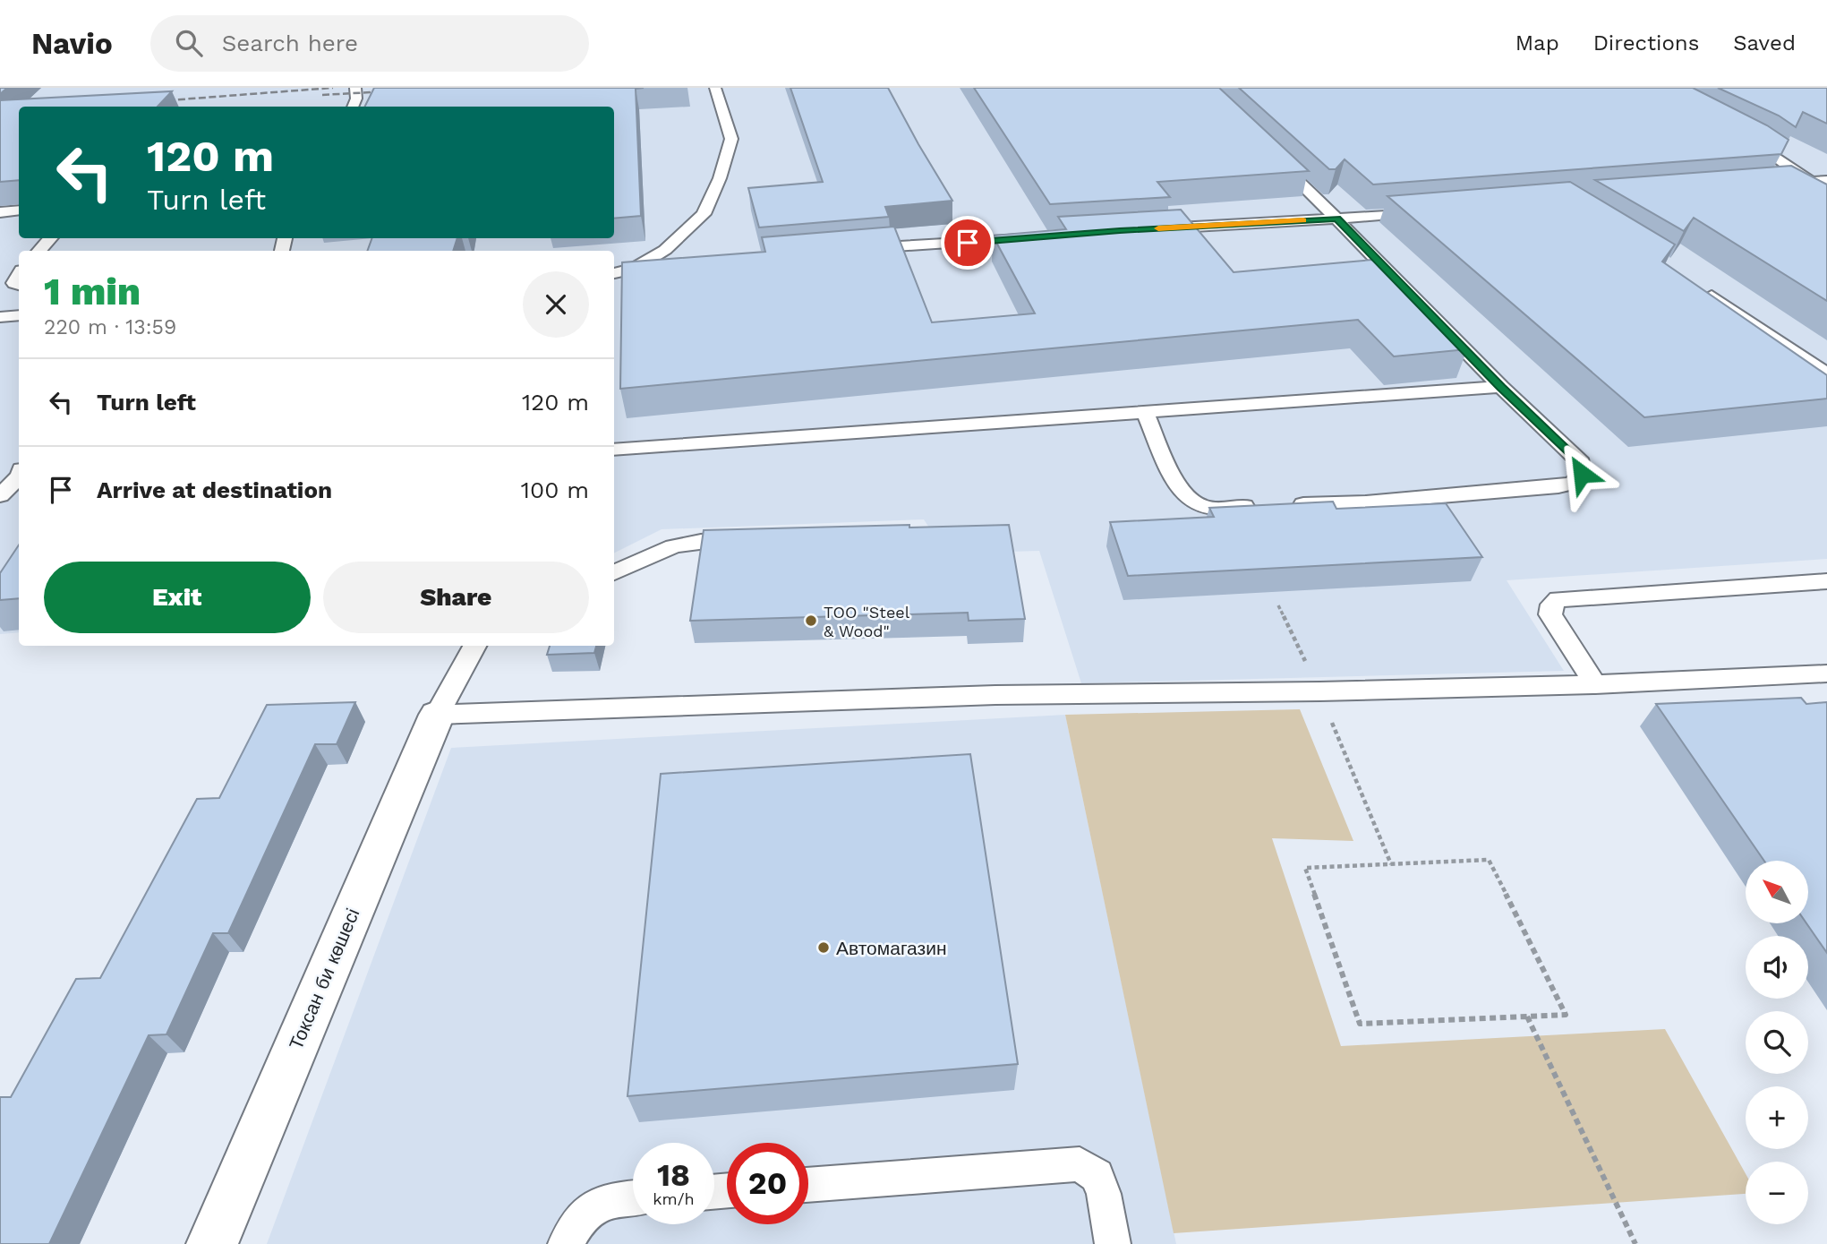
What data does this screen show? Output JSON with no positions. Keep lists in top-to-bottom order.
{
  "streets": {
    "street": ["Токсан би көшесі"]
  },
  "places": ["TOO \"Steel & Wood\"", "Автомагазин"],
  "north": "top left",
  "page": {
    "header": "Navio",
    "search": "Search here",
    "nav": ["Map", "Directions", "Saved"],
    "turn": ["120 m", "Turn left"],
    "heading": ["1 min", "220 m · 13:59"],
    "list": [
      {
        "name": "Turn left",
        "value": "120 m"
      },
      {
        "name": "Arrive at destination",
        "value": "100 m"
      }
    ],
    "buttons": ["Exit", "Share"],
    "map_buttons": ["+", "−"],
    "speed": "18 km/h",
    "limit": "20"
  }
}
